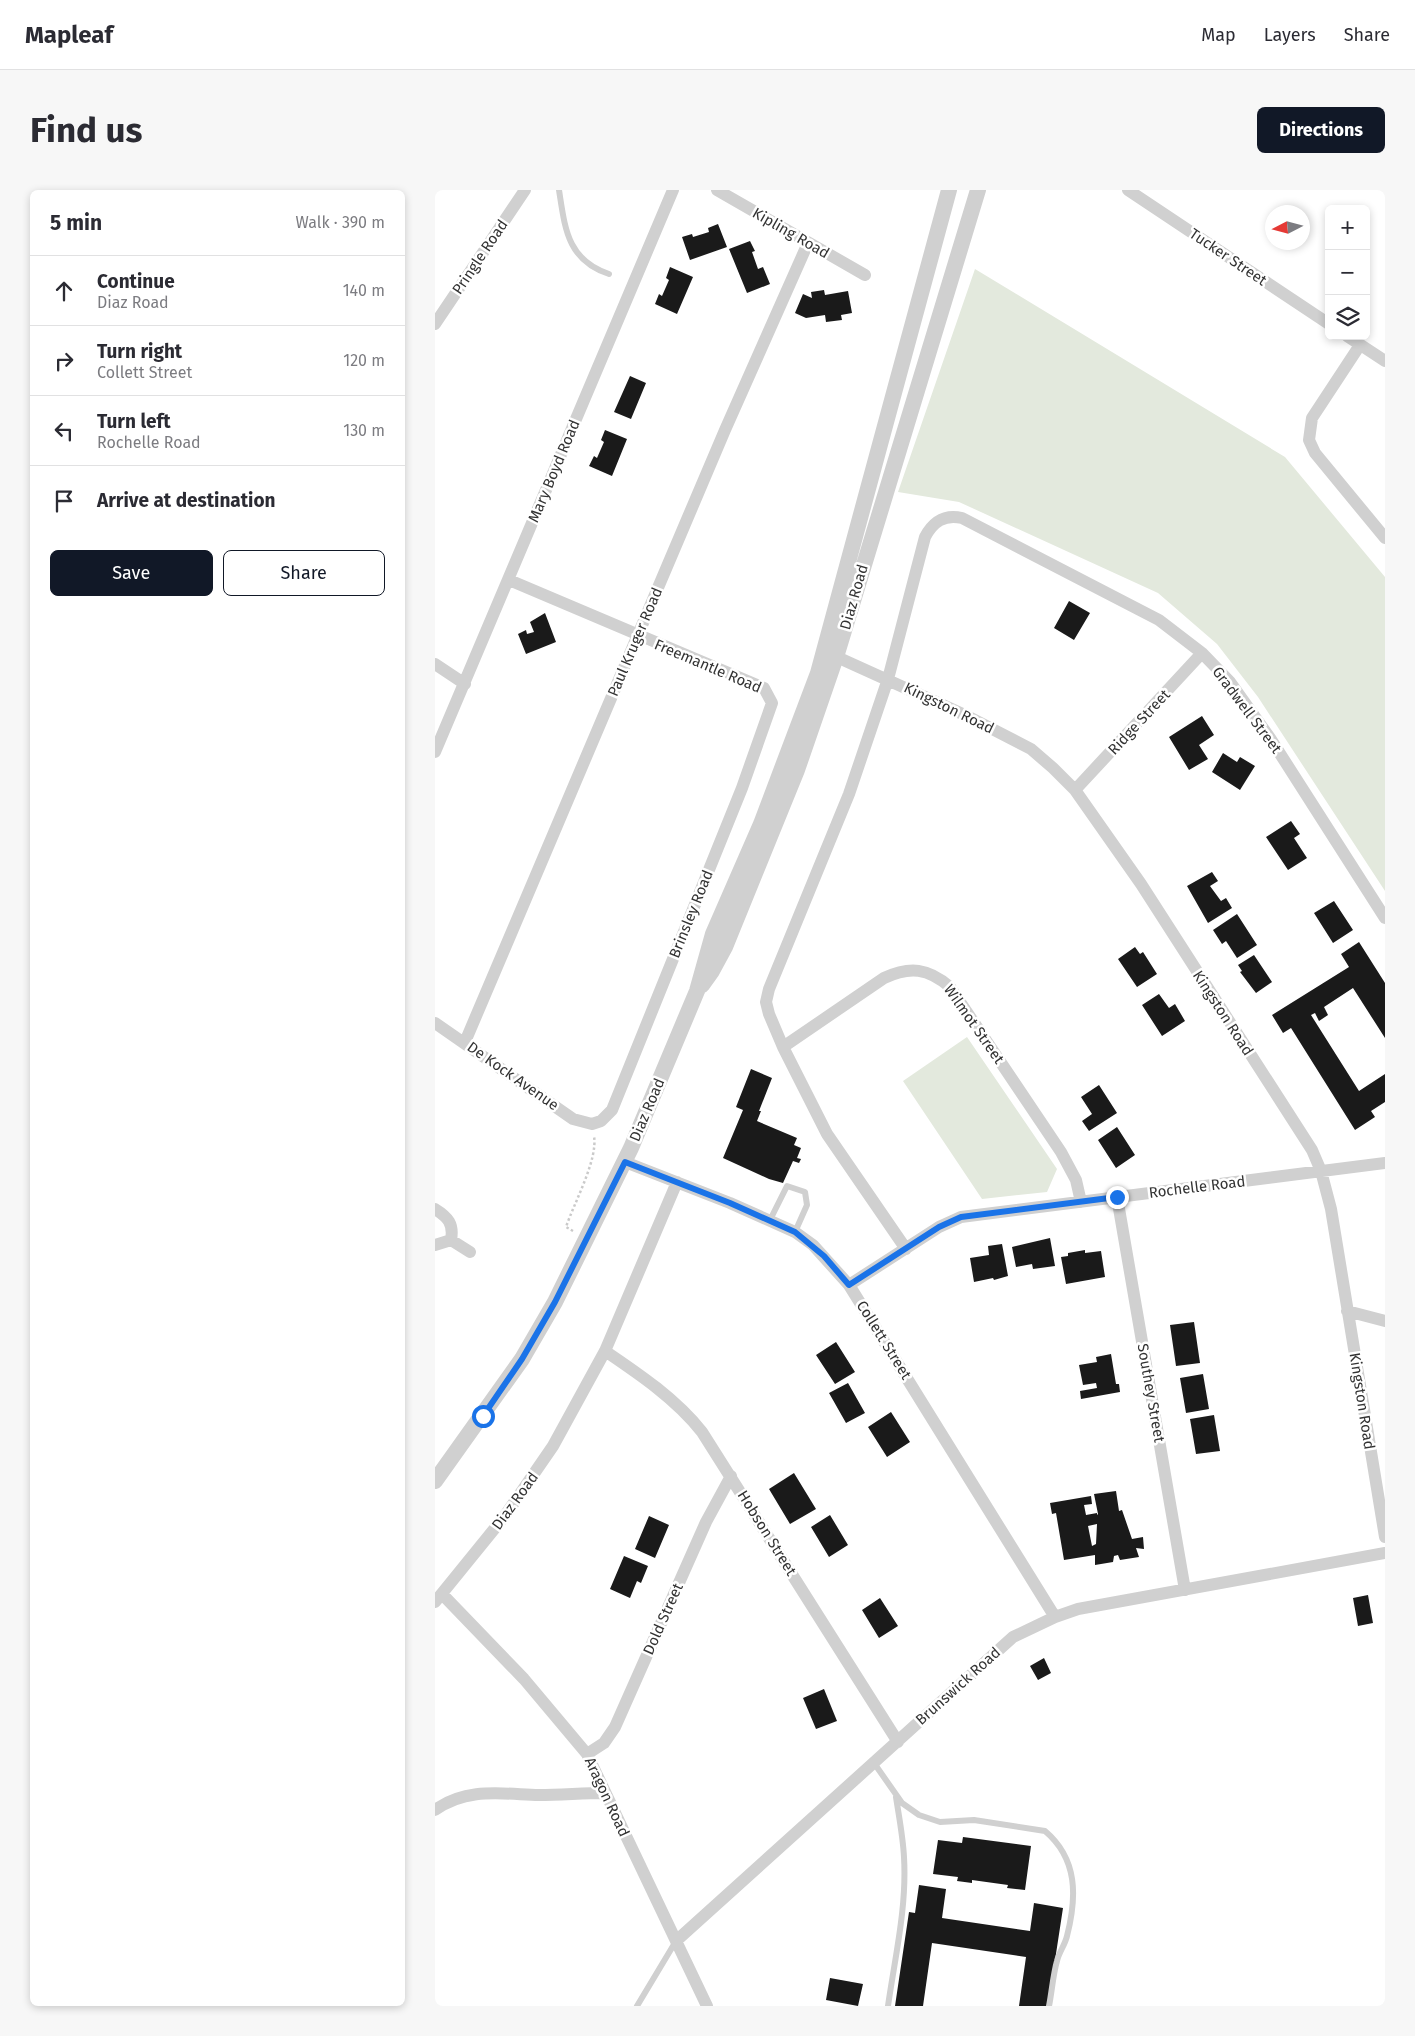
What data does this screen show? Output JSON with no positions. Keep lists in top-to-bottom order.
{
  "streets": {
    "street": [
      "Kipling Road",
      "Pringle Road",
      "Tucker Street",
      "Mary Boyd Road",
      "Diaz Road",
      "Paul Kruger Road",
      "Freemantle Road",
      "Kingston Road",
      "Gradwell Street",
      "Ridge Street",
      "Brinsley Road",
      "Wilmot Street",
      "De Kock Avenue",
      "Rochelle Road",
      "Collett Street",
      "Southey Street",
      "Hobson Street",
      "Dold Street",
      "Brunswick Road",
      "Aragon Road"
    ]
  },
  "crossings": [
    ["Kipling Road", "Paul Kruger Road"],
    ["Mary Boyd Road", "Freemantle Road"],
    ["Diaz Road", "Kingston Road"],
    ["Diaz Road", "Collett Street"],
    ["Diaz Road", "Hobson Street"],
    ["Diaz Road", "Aragon Road"],
    ["Paul Kruger Road", "Freemantle Road"],
    ["Paul Kruger Road", "De Kock Avenue"],
    ["Freemantle Road", "Brinsley Road"],
    ["Kingston Road", "Gradwell Street"],
    ["Kingston Road", "Ridge Street"],
    ["Kingston Road", "Rochelle Road"],
    ["Gradwell Street", "Ridge Street"],
    ["Brinsley Road", "De Kock Avenue"],
    ["Wilmot Street", "Rochelle Road"],
    ["Rochelle Road", "Collett Street"],
    ["Rochelle Road", "Southey Street"],
    ["Collett Street", "Brunswick Road"],
    ["Southey Street", "Brunswick Road"],
    ["Hobson Street", "Dold Street"],
    ["Hobson Street", "Brunswick Road"],
    ["Dold Street", "Aragon Road"],
    ["Brunswick Road", "Aragon Road"]
  ],
  "north": "left",
  "page": {
    "header": "Mapleaf",
    "nav": ["Map", "Layers", "Share"],
    "buttons": [
      "Directions",
      ["Save", "Share"]
    ],
    "title": "Find us",
    "heading": ["5 min", "Walk · 390 m"],
    "map_buttons": ["+", "−"],
    "list": [
      ["Continue", "Diaz Road", "140 m"],
      ["Turn right", "Collett Street", "120 m"],
      ["Turn left", "Rochelle Road", "130 m"],
      "Arrive at destination"
    ]
  }
}
